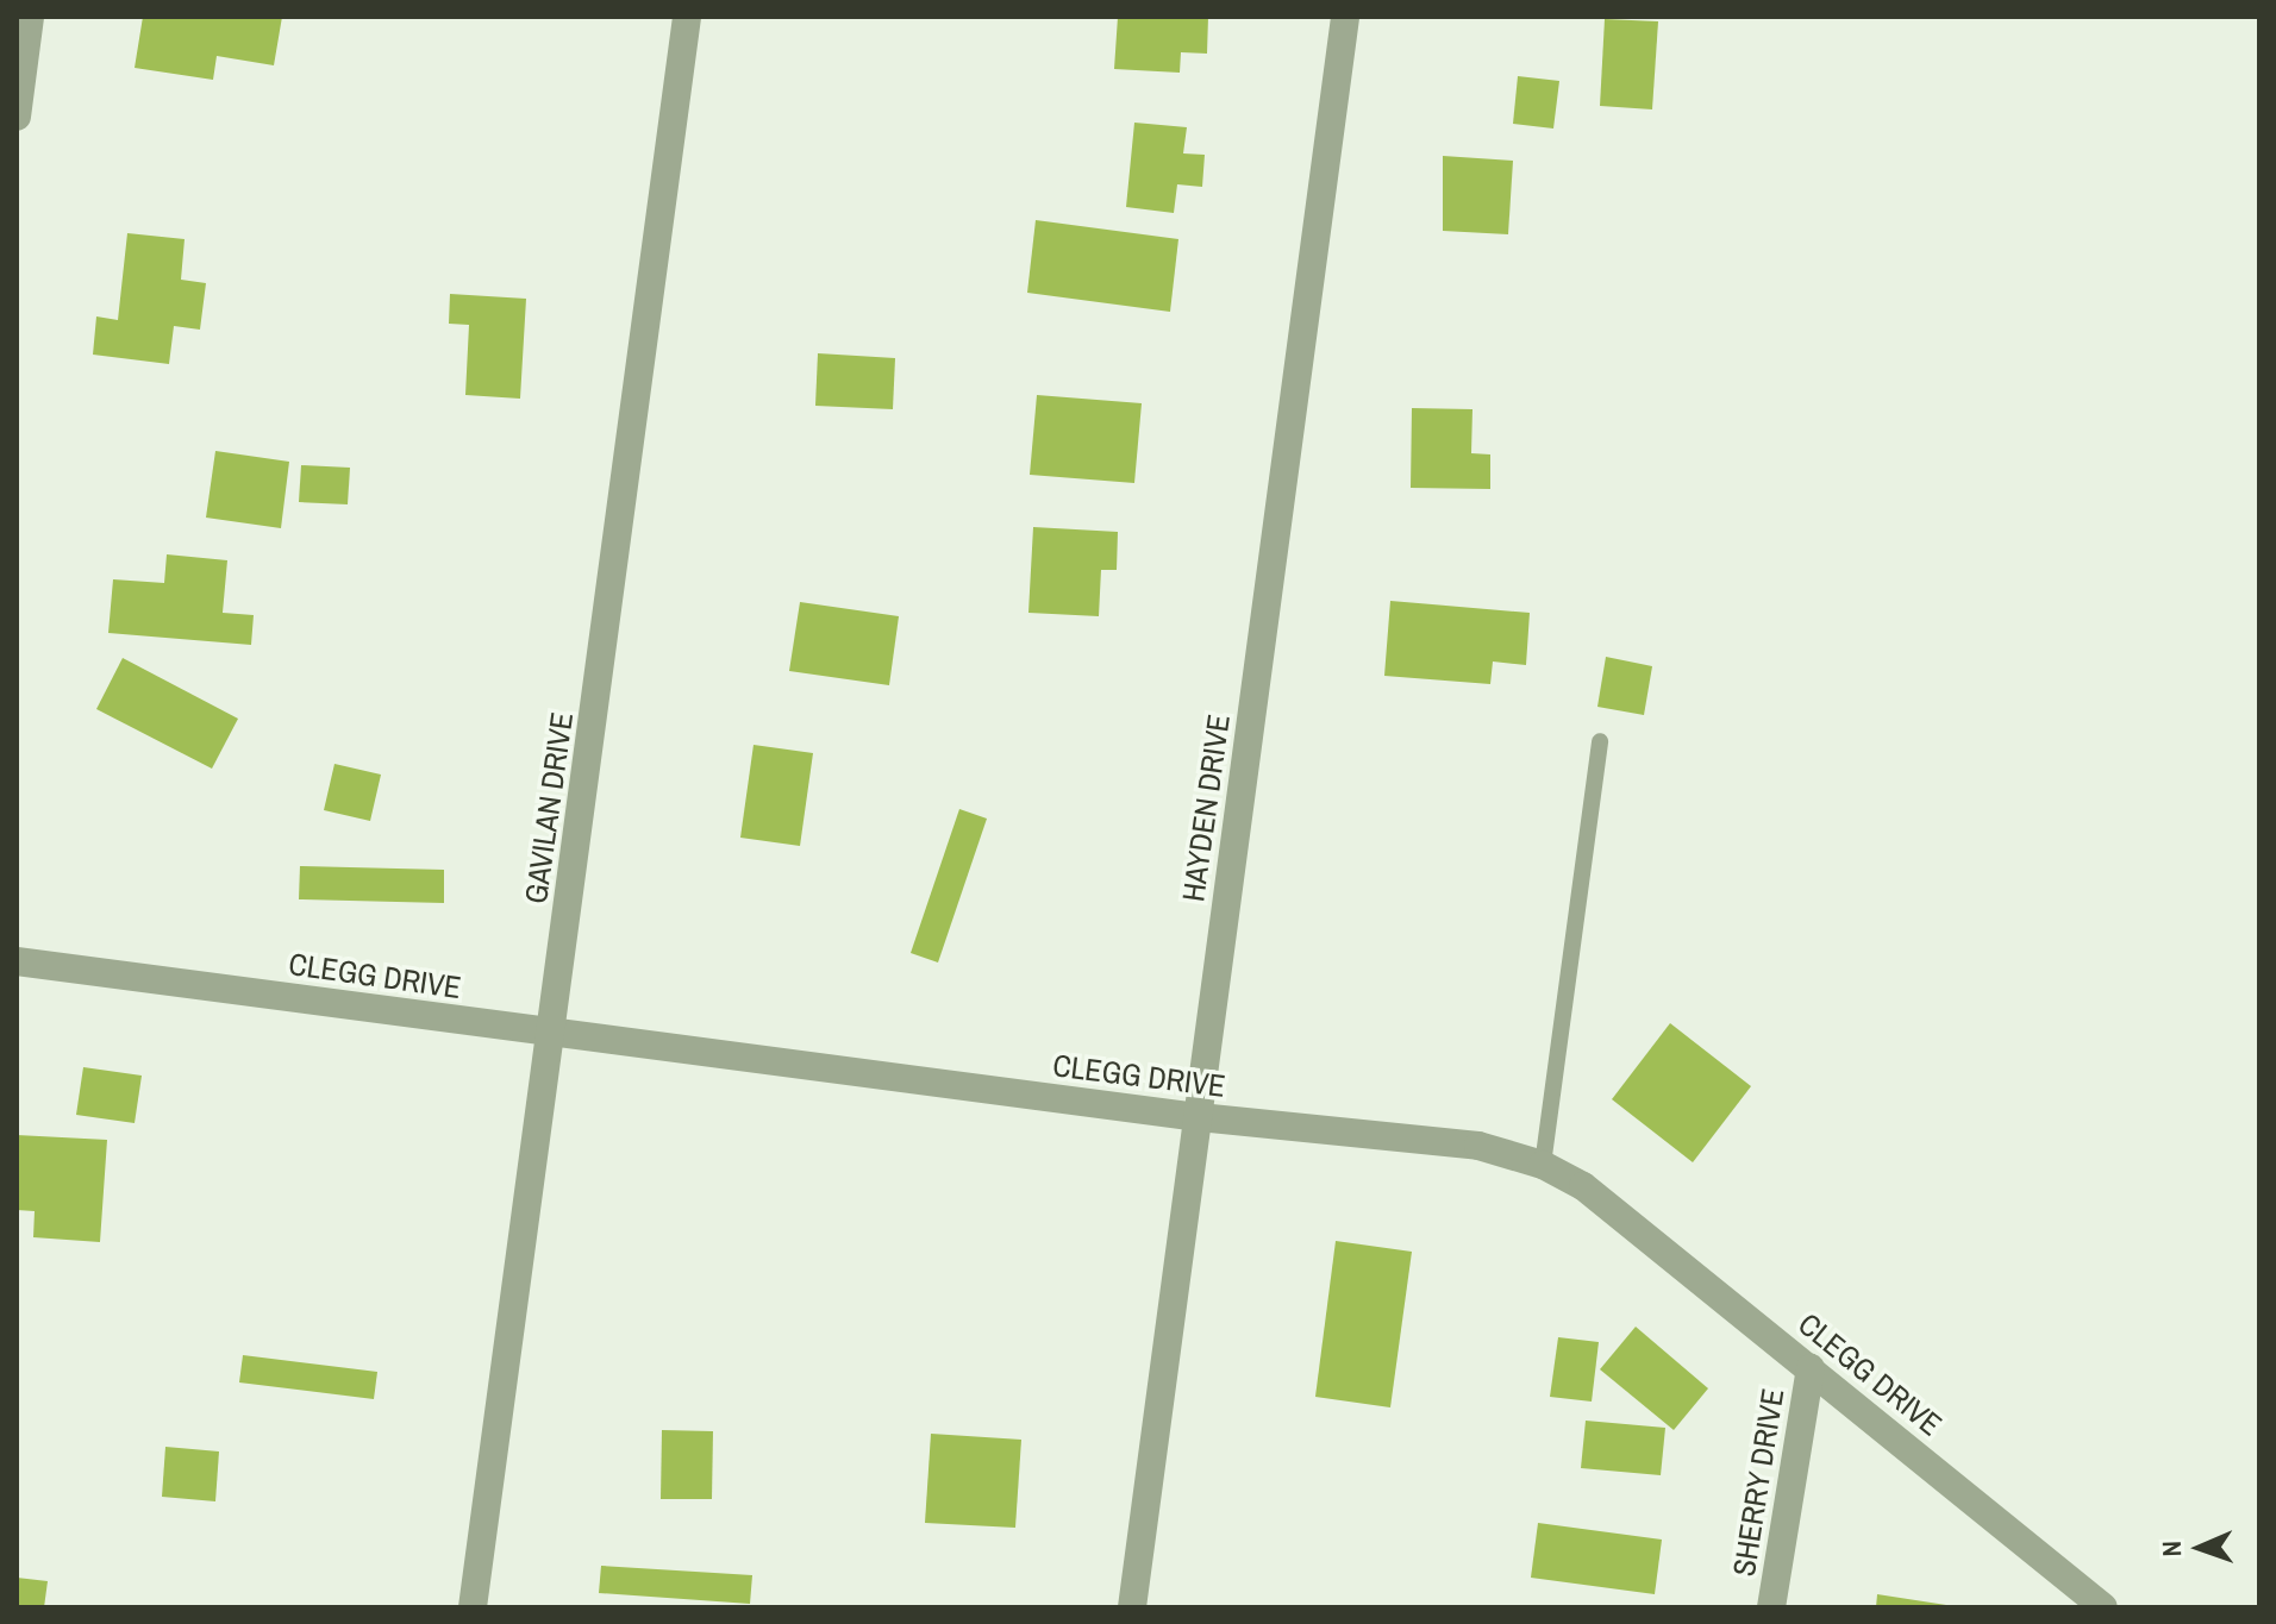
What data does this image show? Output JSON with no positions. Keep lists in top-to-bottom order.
{
  "streets": {
    "street": [
      "GAVILAN DRIVE",
      "HAYDEN DRIVE",
      "CLEGG DRIVE",
      "SHERRY DRIVE"
    ]
  },
  "crossings": [
    ["GAVILAN DRIVE", "CLEGG DRIVE"],
    ["HAYDEN DRIVE", "CLEGG DRIVE"],
    ["CLEGG DRIVE", "SHERRY DRIVE"]
  ],
  "north": "left"
}
